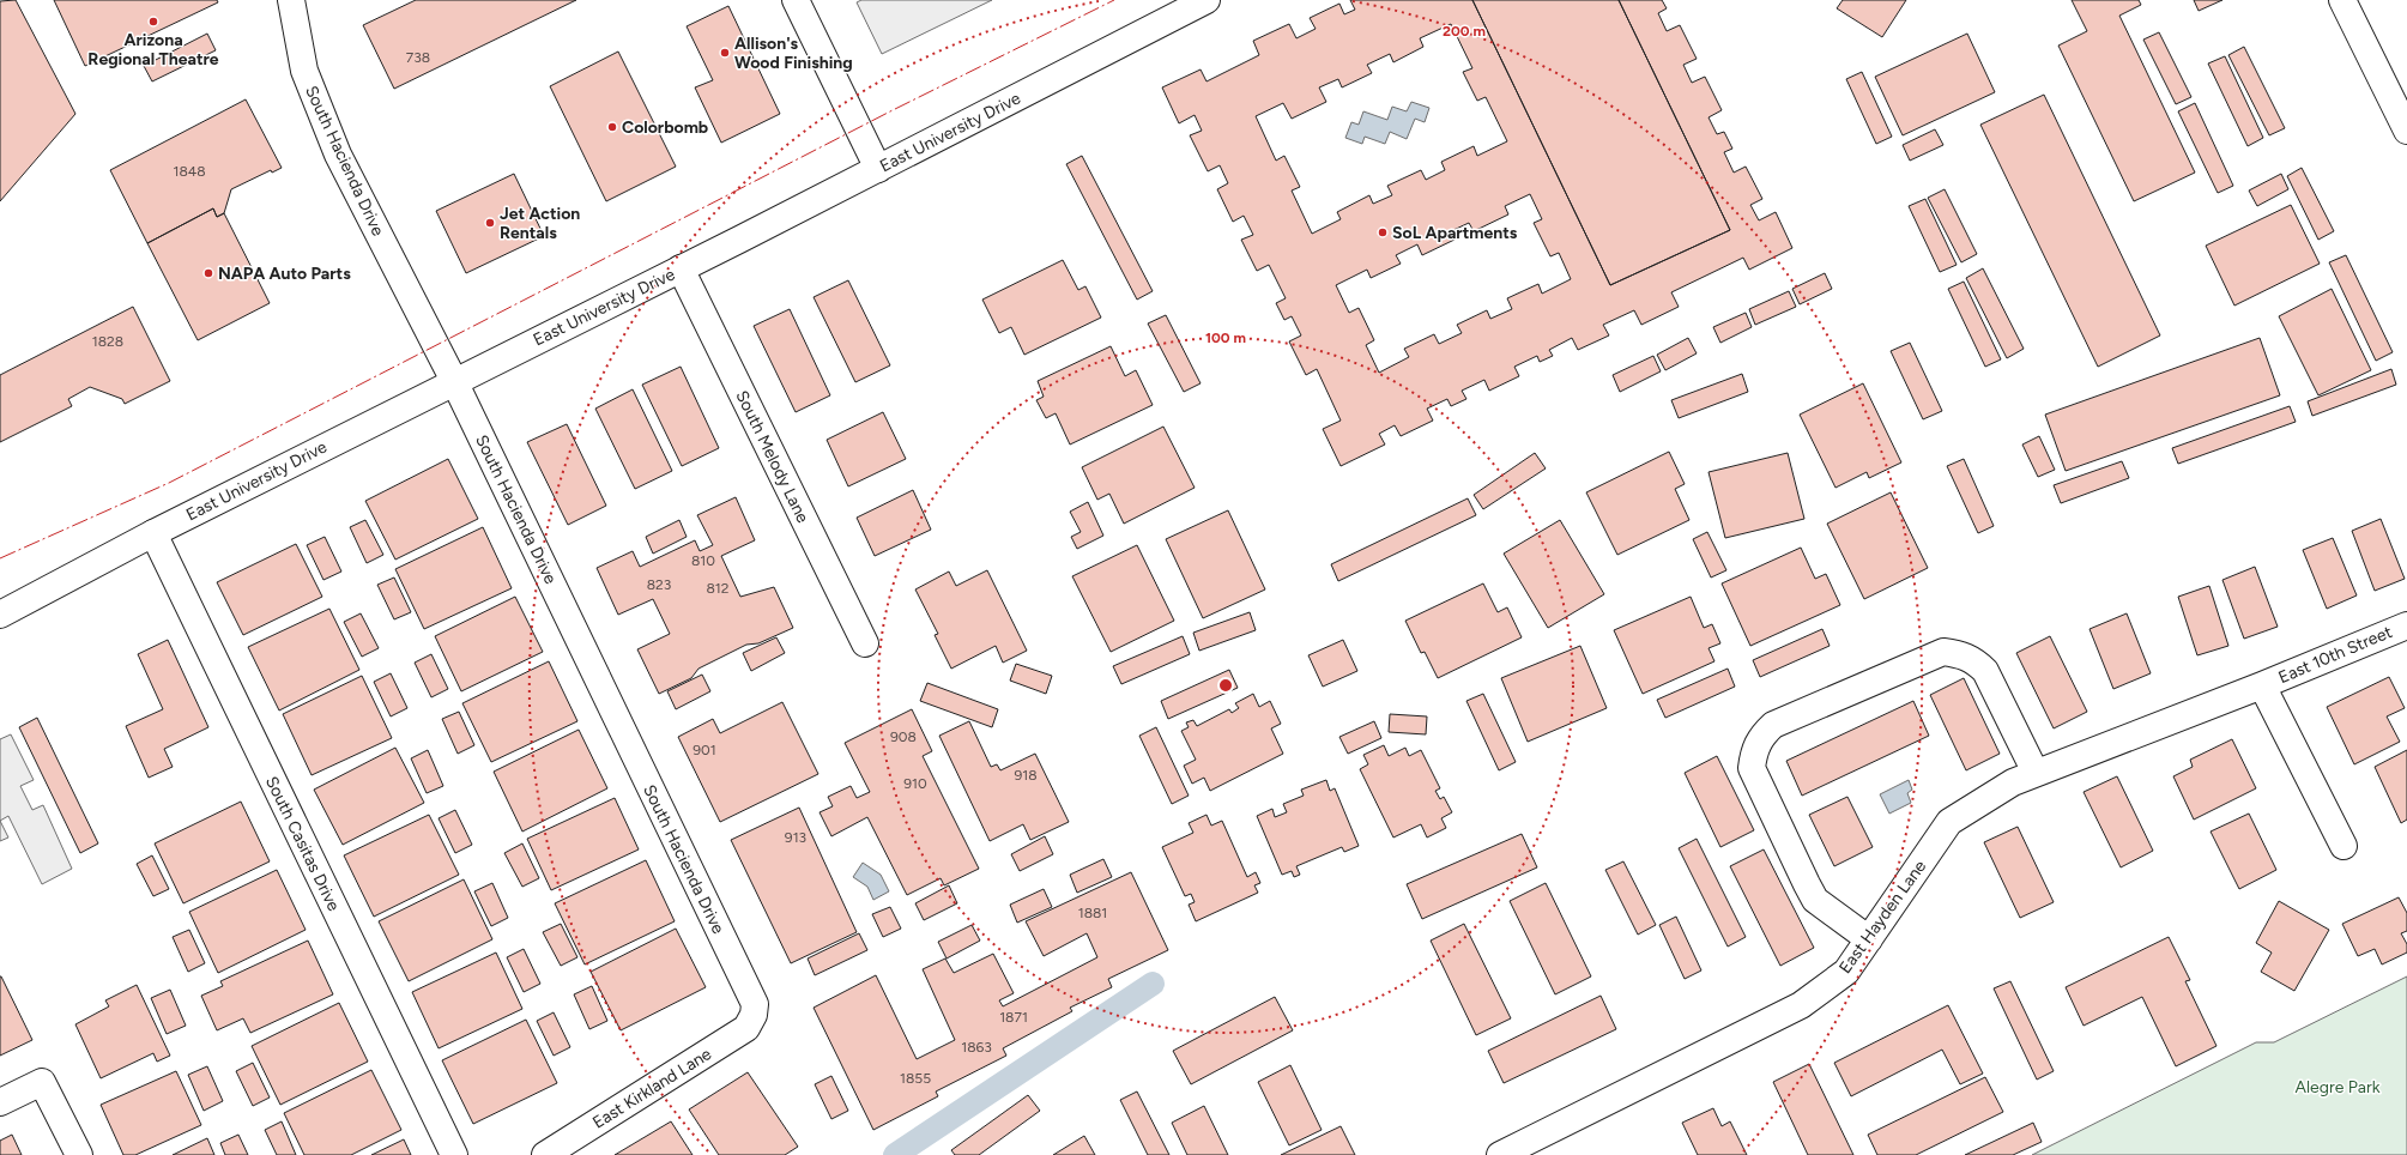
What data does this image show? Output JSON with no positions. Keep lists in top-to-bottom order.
{
  "streets": {
    "street": [
      "East University Drive",
      "South Hacienda Drive",
      "South Melody Lane",
      "East 10th Street",
      "South Casitas Drive",
      "East Hayden Lane",
      "East Kirkland Lane"
    ]
  },
  "crossings": [
    ["East University Drive", "South Hacienda Drive"],
    ["East University Drive", "South Melody Lane"],
    ["East University Drive", "South Casitas Drive"],
    ["South Hacienda Drive", "East Kirkland Lane"],
    ["East 10th Street", "East Hayden Lane"]
  ],
  "parks": ["Alegre Park"],
  "places": [
    "Arizona Regional Theatre",
    "Allison's Wood Finishing",
    "Colorbomb",
    "Jet Action Rentals",
    "SoL Apartments",
    "NAPA Auto Parts"
  ],
  "house_numbers": [
    "738",
    "1848",
    "1828",
    "810",
    "823",
    "812",
    "908",
    "901",
    "918",
    "910",
    "913",
    "1881",
    "1871",
    "1863",
    "1855"
  ],
  "rings": ["200 m", "100 m"]
}
